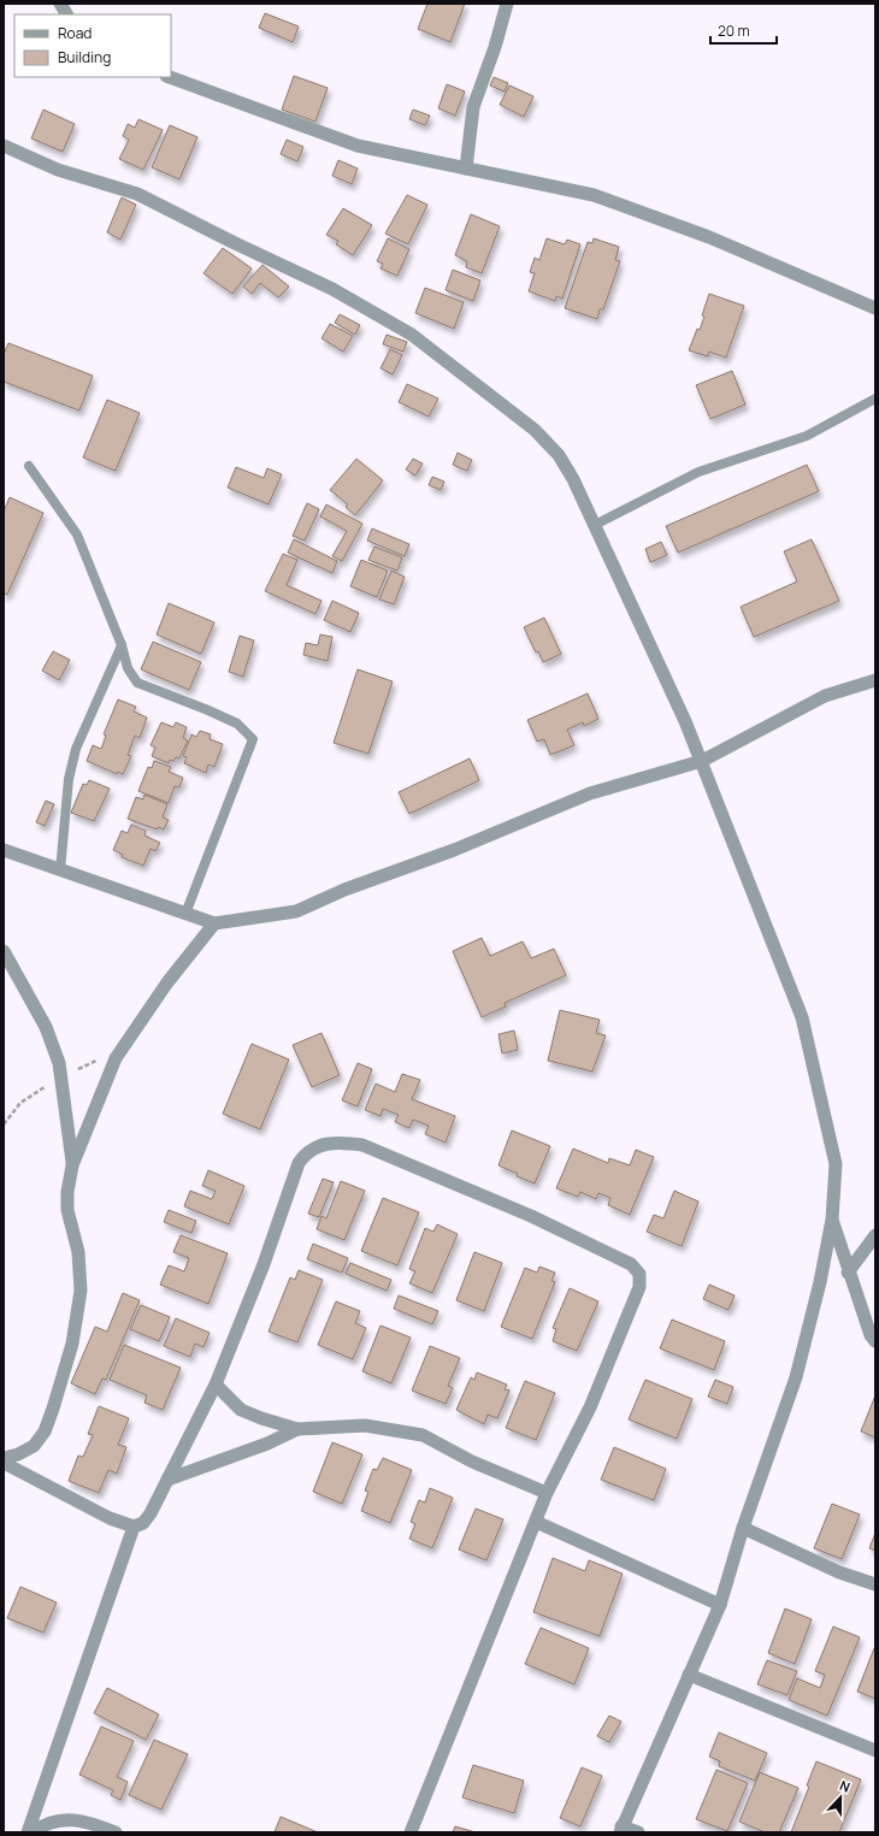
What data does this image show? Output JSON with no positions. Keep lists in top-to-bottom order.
{
  "legend": ["Road", "Building"],
  "scale_bar": "20 m",
  "north": "top"
}
